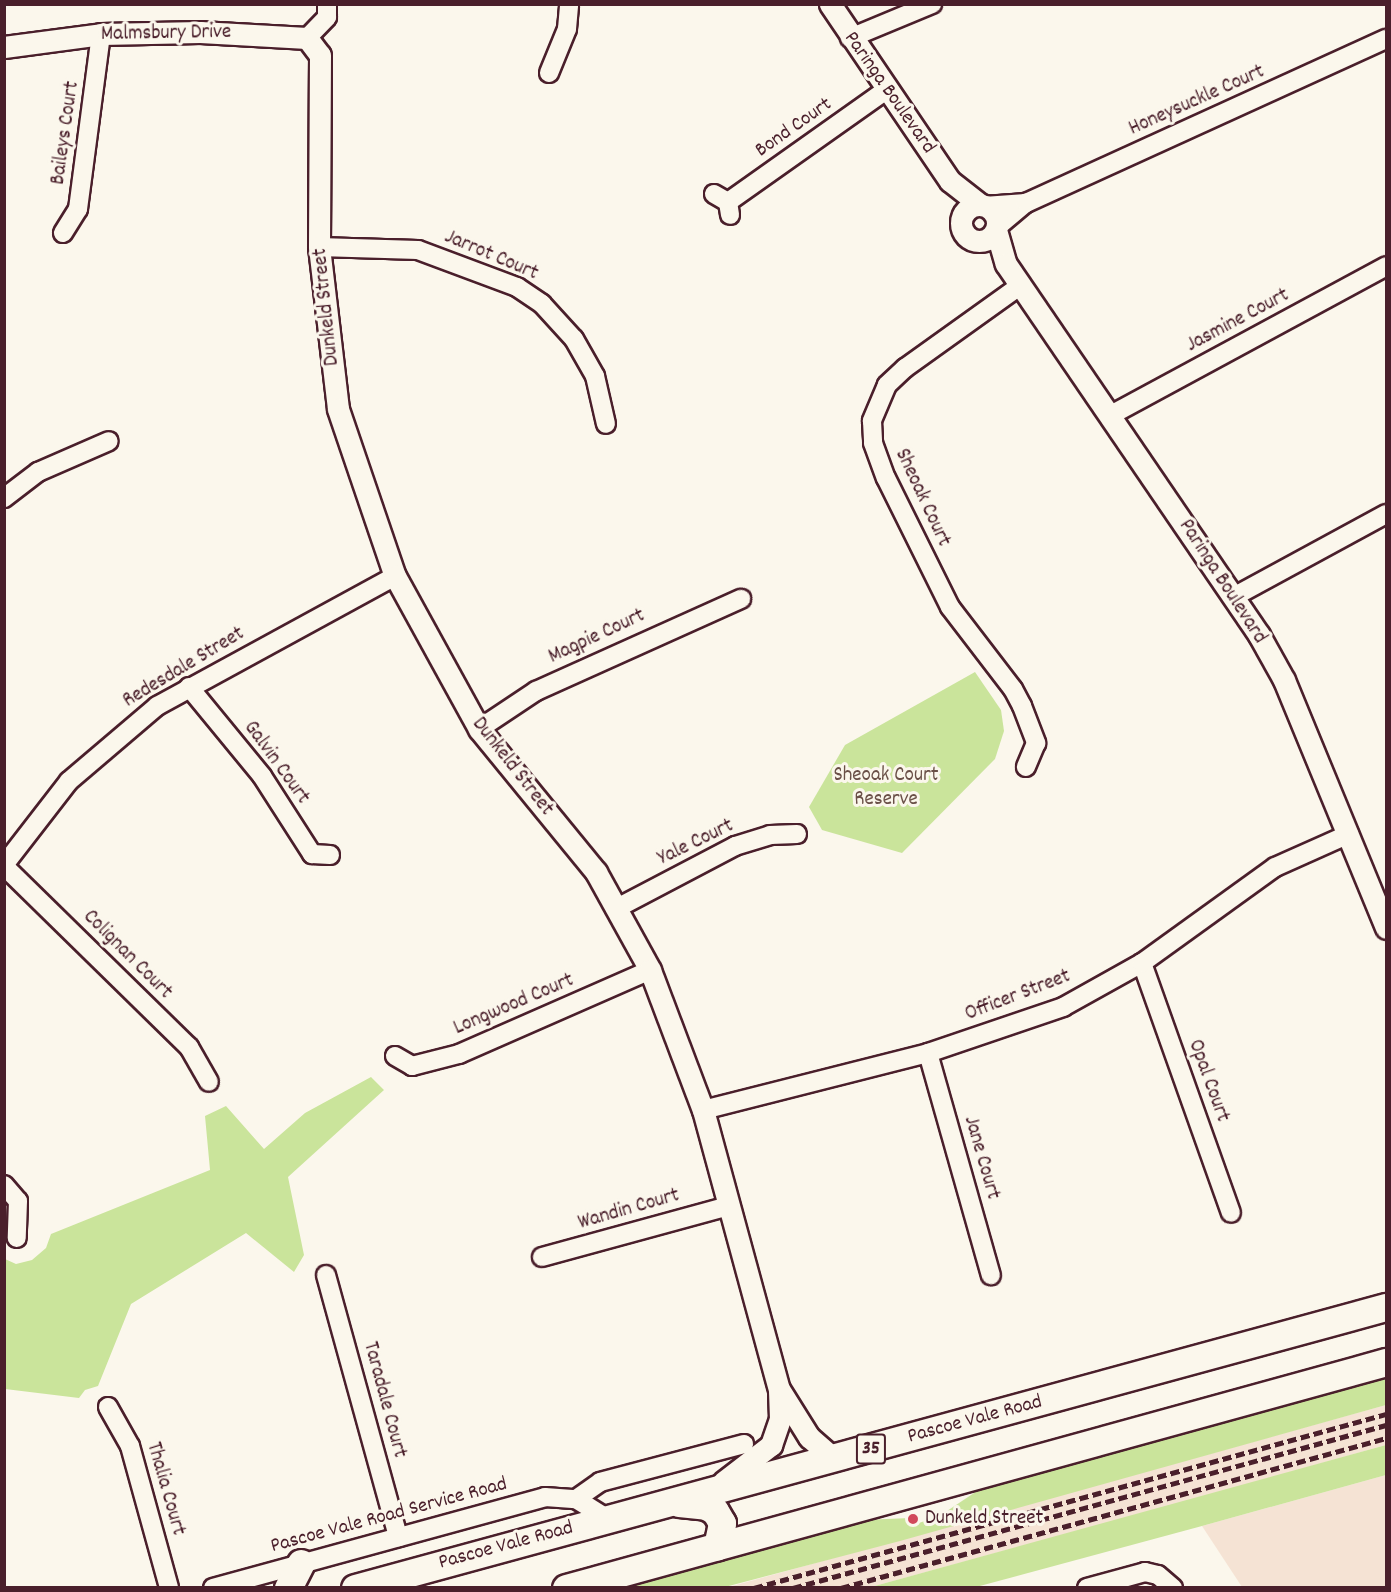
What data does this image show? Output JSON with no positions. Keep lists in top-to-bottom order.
{
  "streets": {
    "main road": ["Pascoe Vale Road", "35"],
    "street": [
      "Malmsbury Drive",
      "Paringa Boulevard",
      "Honeysuckle Court",
      "Bond Court",
      "Baileys Court",
      "Jarrot Court",
      "Dunkeld Street",
      "Jasmine Court",
      "Sheoak Court",
      "Magpie Court",
      "Redesdale Street",
      "Galvin Court",
      "Yale Court",
      "Colignan Court",
      "Officer Street",
      "Longwood Court",
      "Opal Court",
      "Jane Court",
      "Wandin Court",
      "Taradale Court",
      "Thalia Court",
      "Pascoe Vale Road Service Road"
    ]
  },
  "crossings": [
    ["Malmsbury Drive", "Baileys Court"],
    ["Malmsbury Drive", "Dunkeld Street"],
    ["Paringa Boulevard", "Honeysuckle Court"],
    ["Paringa Boulevard", "Bond Court"],
    ["Paringa Boulevard", "Jasmine Court"],
    ["Paringa Boulevard", "Sheoak Court"],
    ["Paringa Boulevard", "Officer Street"],
    ["Jarrot Court", "Dunkeld Street"],
    ["Dunkeld Street", "Magpie Court"],
    ["Dunkeld Street", "Redesdale Street"],
    ["Dunkeld Street", "Yale Court"],
    ["Dunkeld Street", "Officer Street"],
    ["Dunkeld Street", "Longwood Court"],
    ["Dunkeld Street", "Wandin Court"],
    ["Dunkeld Street", "Pascoe Vale Road"],
    ["Redesdale Street", "Galvin Court"],
    ["Redesdale Street", "Colignan Court"],
    ["Officer Street", "Opal Court"],
    ["Officer Street", "Jane Court"],
    ["Taradale Court", "Pascoe Vale Road Service Road"],
    ["Pascoe Vale Road", "Pascoe Vale Road Service Road"]
  ],
  "parks": ["Sheoak Court Reserve"],
  "places": ["Dunkeld Street"]
}
